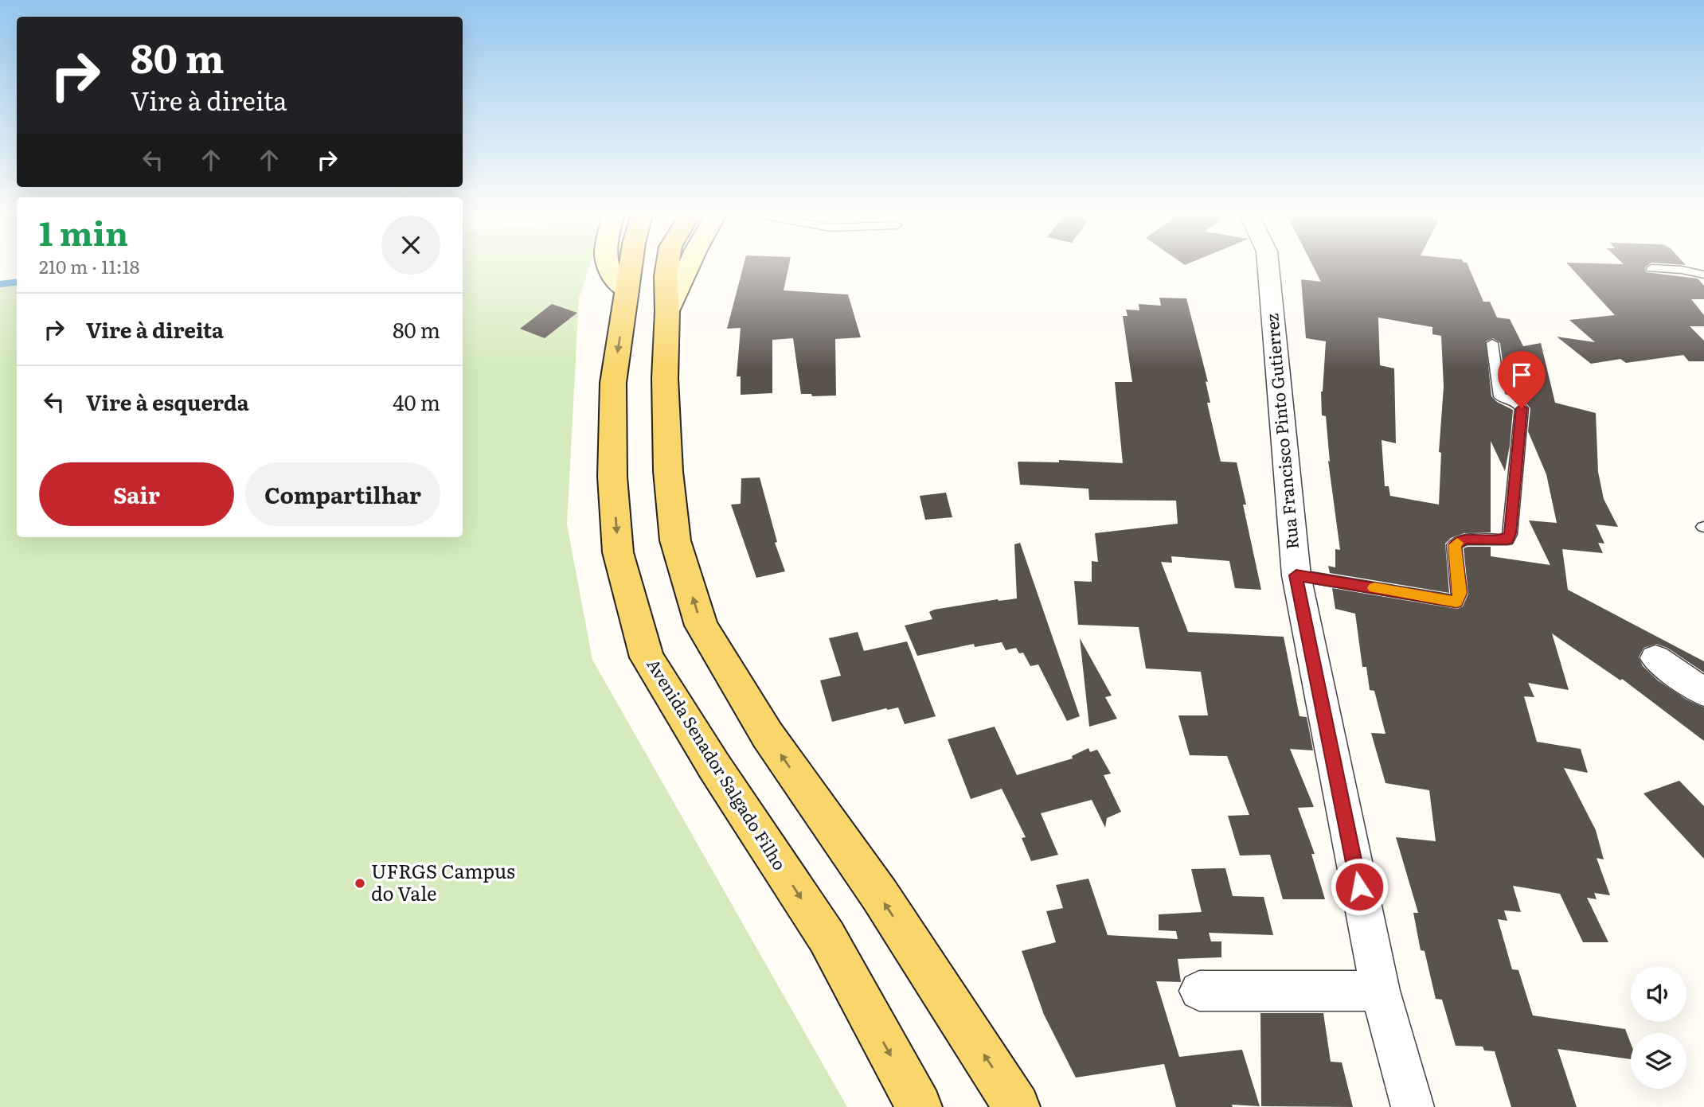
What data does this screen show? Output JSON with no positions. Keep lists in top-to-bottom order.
{
  "streets": {
    "main road": ["Avenida Senador Salgado Filho"],
    "street": ["Rua Francisco Pinto Gutierrez"]
  },
  "places": ["UFRGS Campus do Vale"],
  "page": {
    "turn": ["80 m", "Vire à direita"],
    "heading": ["1 min", "210 m · 11:18"],
    "list": [
      {
        "name": "Vire à direita",
        "value": "80 m"
      },
      {
        "name": "Vire à esquerda",
        "value": "40 m"
      }
    ],
    "buttons": ["Sair", "Compartilhar"]
  }
}
